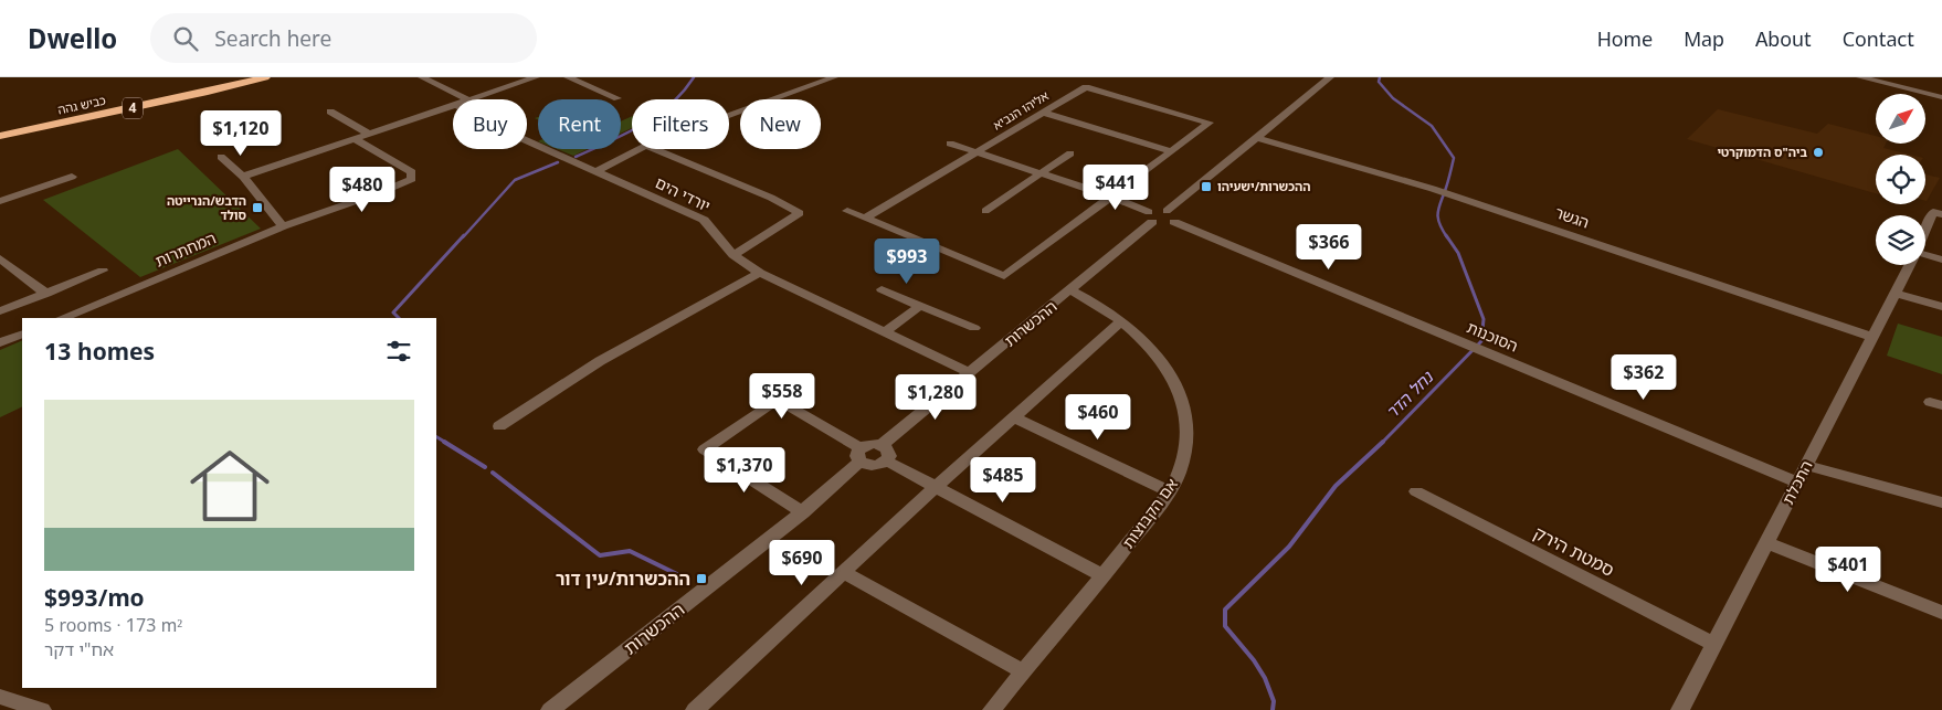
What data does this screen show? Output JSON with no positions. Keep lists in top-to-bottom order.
{
  "streets": {
    "highway": ["כביש גהה", "4"],
    "street": [
      "אליהו הנביא",
      "יורדי הים",
      "הגשר",
      "המחתרות",
      "ההכשרות",
      "הסוכנות",
      "התכלת",
      "אם הקבוצות",
      "סמטת הירק"
    ]
  },
  "crossings": [
    ["יורדי הים", "ההכשרות"],
    ["הגשר", "התכלת"],
    ["ההכשרות", "אם הקבוצות"],
    ["הסוכנות", "התכלת"],
    ["התכלת", "סמטת הירק"]
  ],
  "water": ["נחל הדר"],
  "places": {
    "other": ["ביה\"ס הדמוקרטי"],
    "transit": ["ההכשרות/ישעיהו", "הדבש/הנרייטה סולד", "ההכשרות/עין דור"]
  },
  "north": "top right",
  "page": {
    "header": "Dwello",
    "search": "Search here",
    "nav": [
      "Home",
      "Map",
      "About",
      "Contact"
    ],
    "chip": [
      "Buy",
      "Rent",
      "Filters",
      "New"
    ],
    "price": [
      "$1,120",
      "$441",
      "$480",
      "$366",
      "$993",
      "$362",
      "$558",
      "$1,280",
      "$460",
      "$1,370",
      "$485",
      "$690",
      "$401"
    ],
    "heading": "13 homes",
    "list": [
      {
        "name": "$993/mo",
        "note": "5 rooms · 173 m² · אח\"י דקר"
      }
    ]
  }
}
